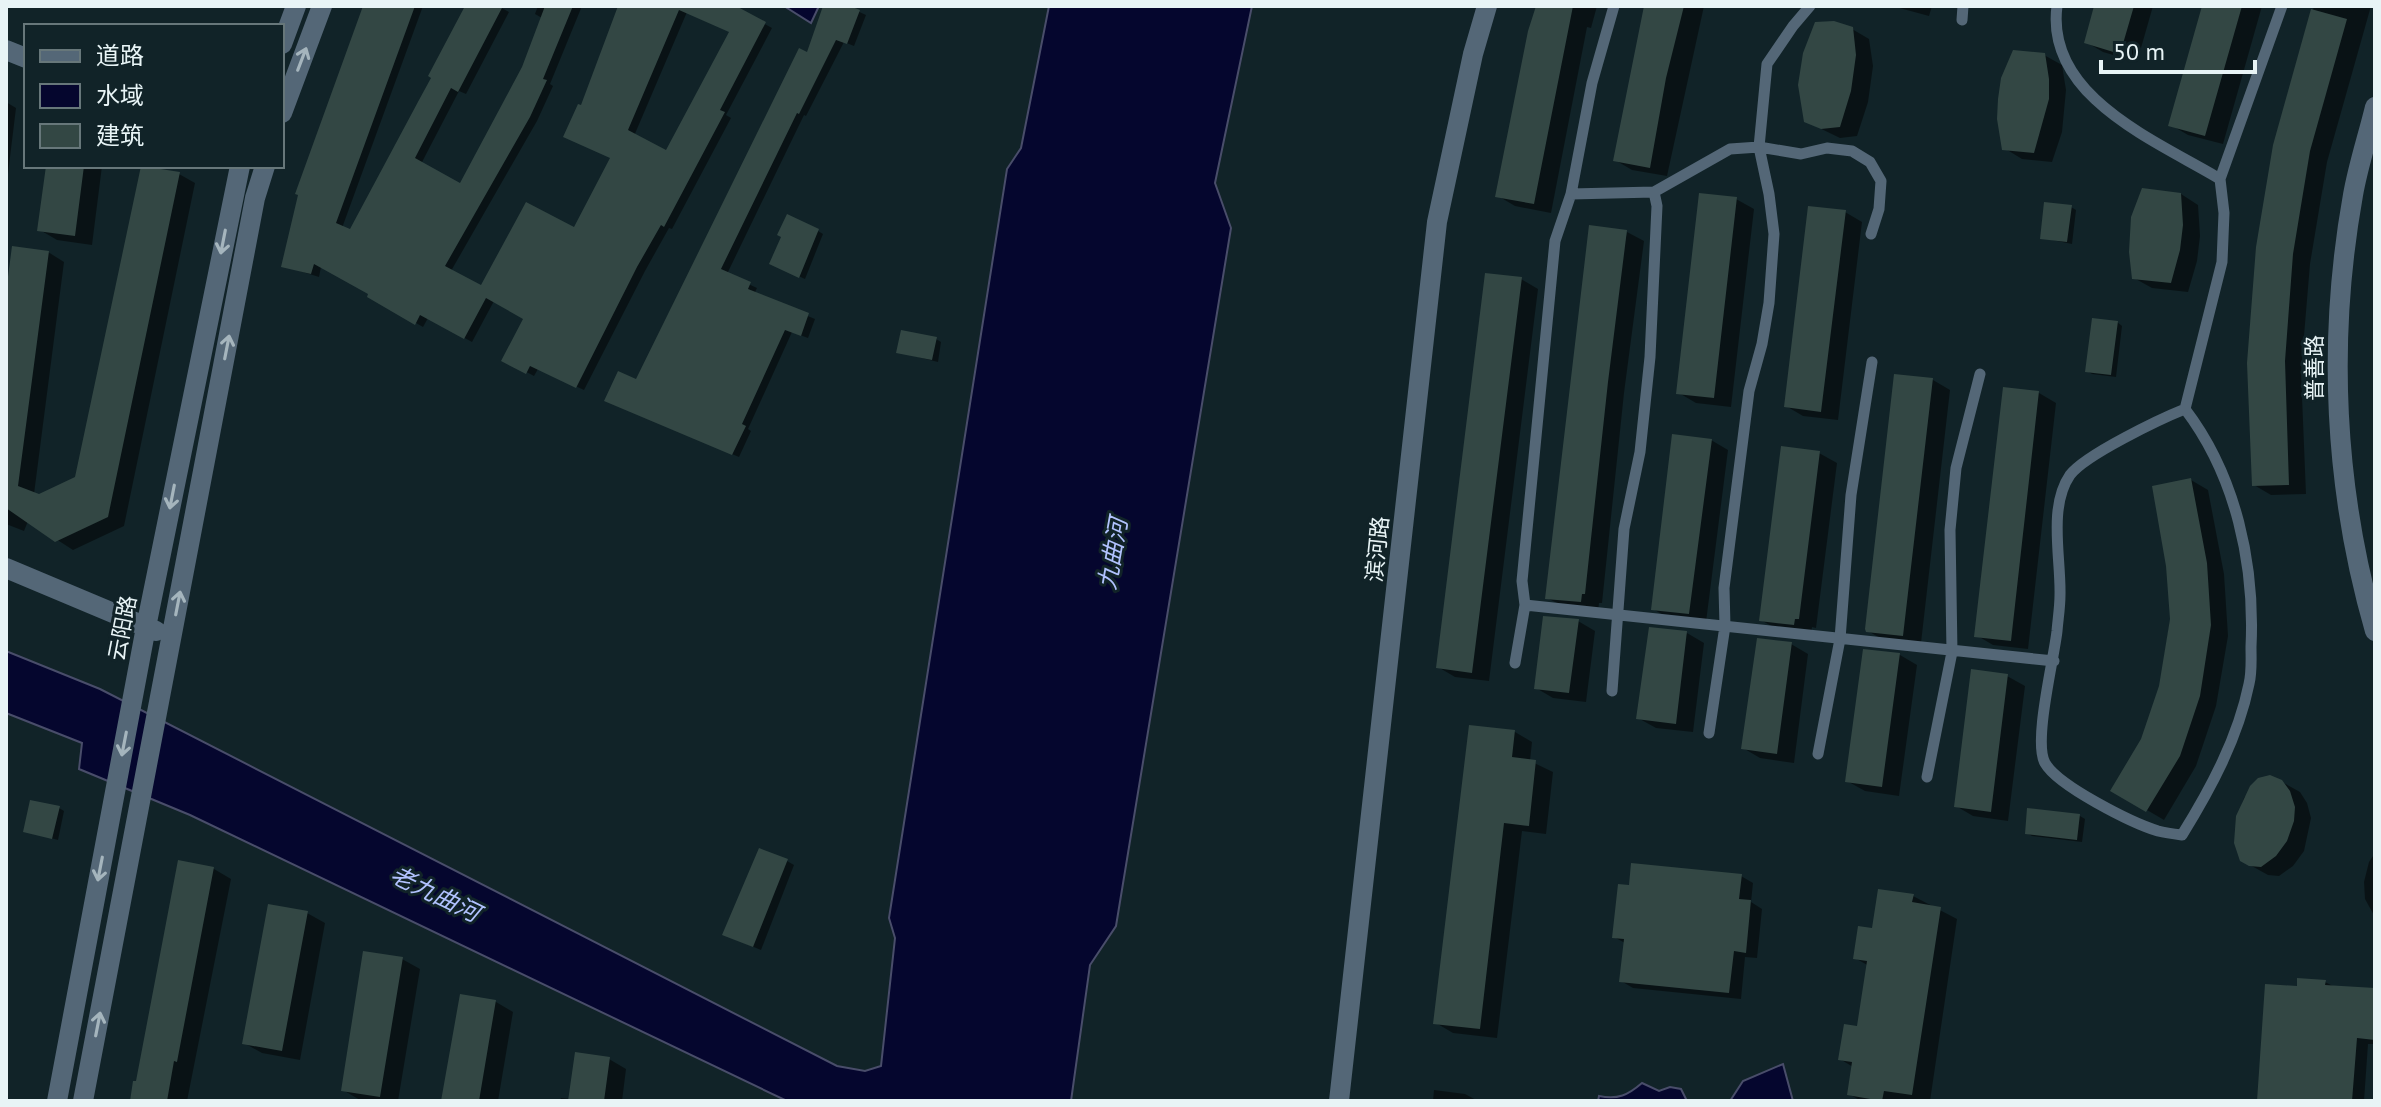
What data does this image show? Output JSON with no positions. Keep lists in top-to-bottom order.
{
  "streets": {
    "street": ["普善路", "滨河路", "云阳路"]
  },
  "water": ["九曲河", "老九曲河"],
  "legend": ["道路", "水域", "建筑"],
  "scale_bar": "50 m"
}
